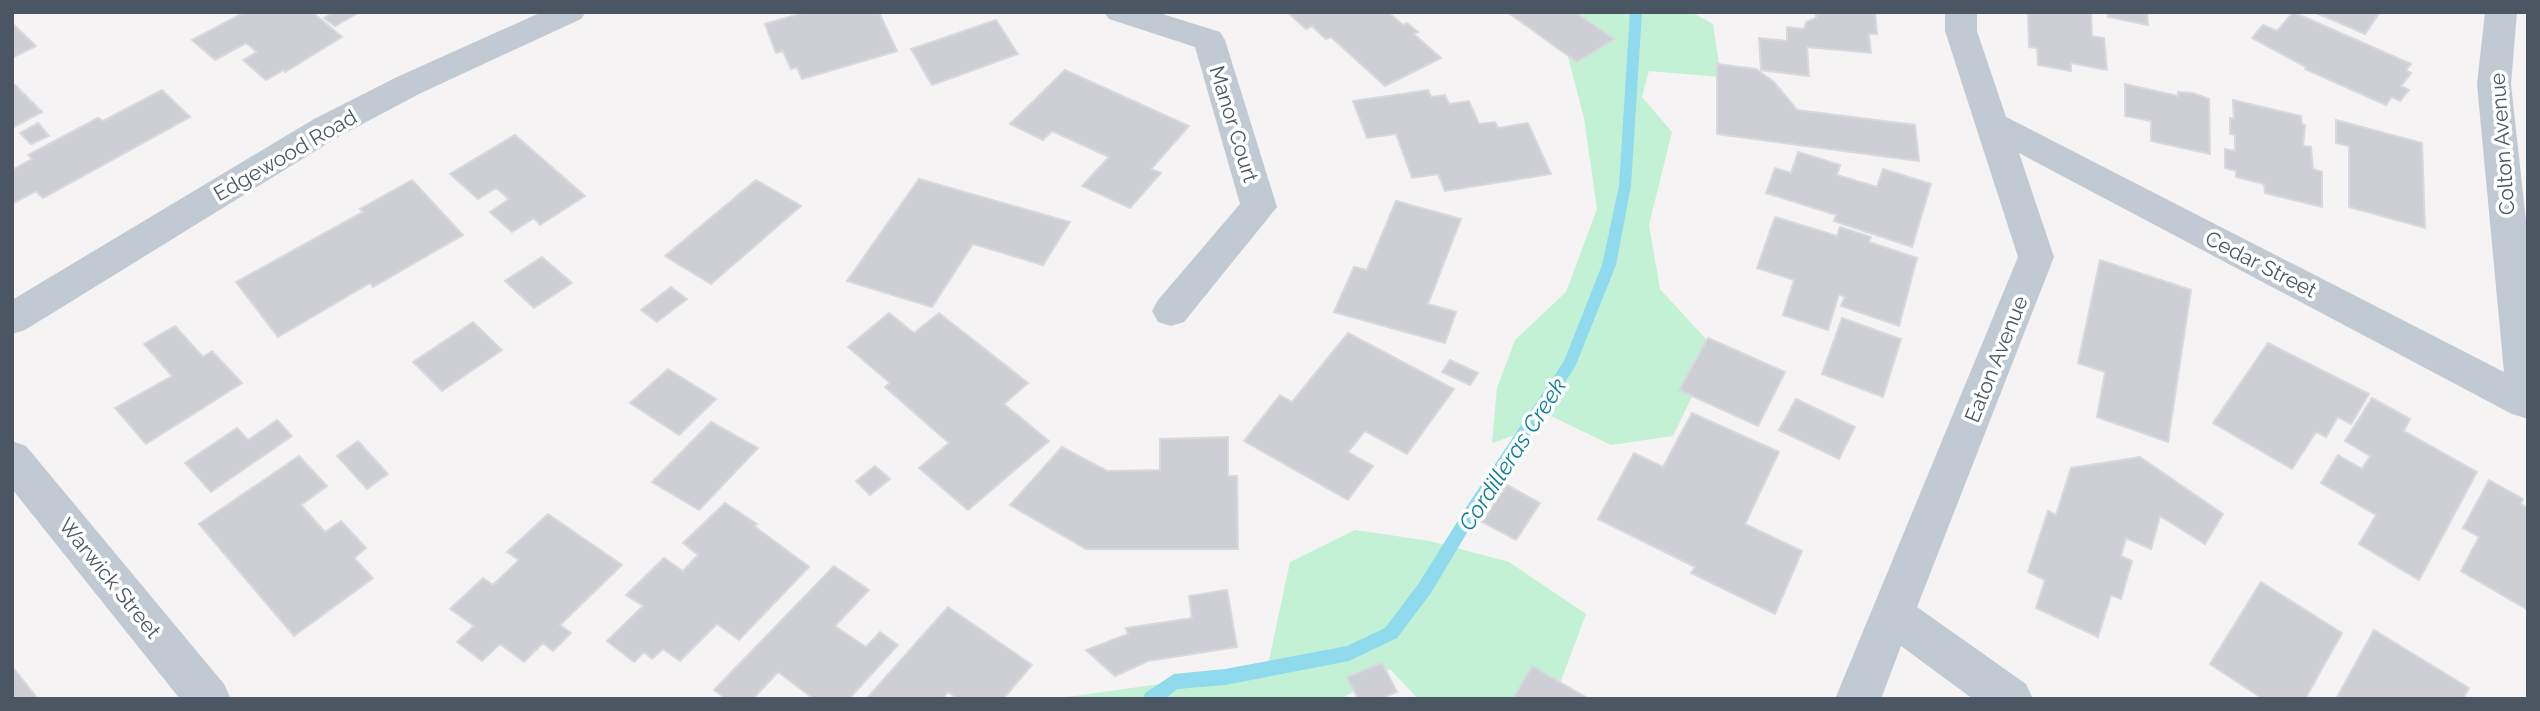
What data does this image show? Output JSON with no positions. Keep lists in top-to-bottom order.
{
  "streets": {
    "street": [
      "Manor Court",
      "Colton Avenue",
      "Edgewood Road",
      "Cedar Street",
      "Eaton Avenue",
      "Warwick Street"
    ]
  },
  "crossings": [
    ["Colton Avenue", "Cedar Street"],
    ["Cedar Street", "Eaton Avenue"]
  ],
  "water": ["Cordilleras Creek"]
}
